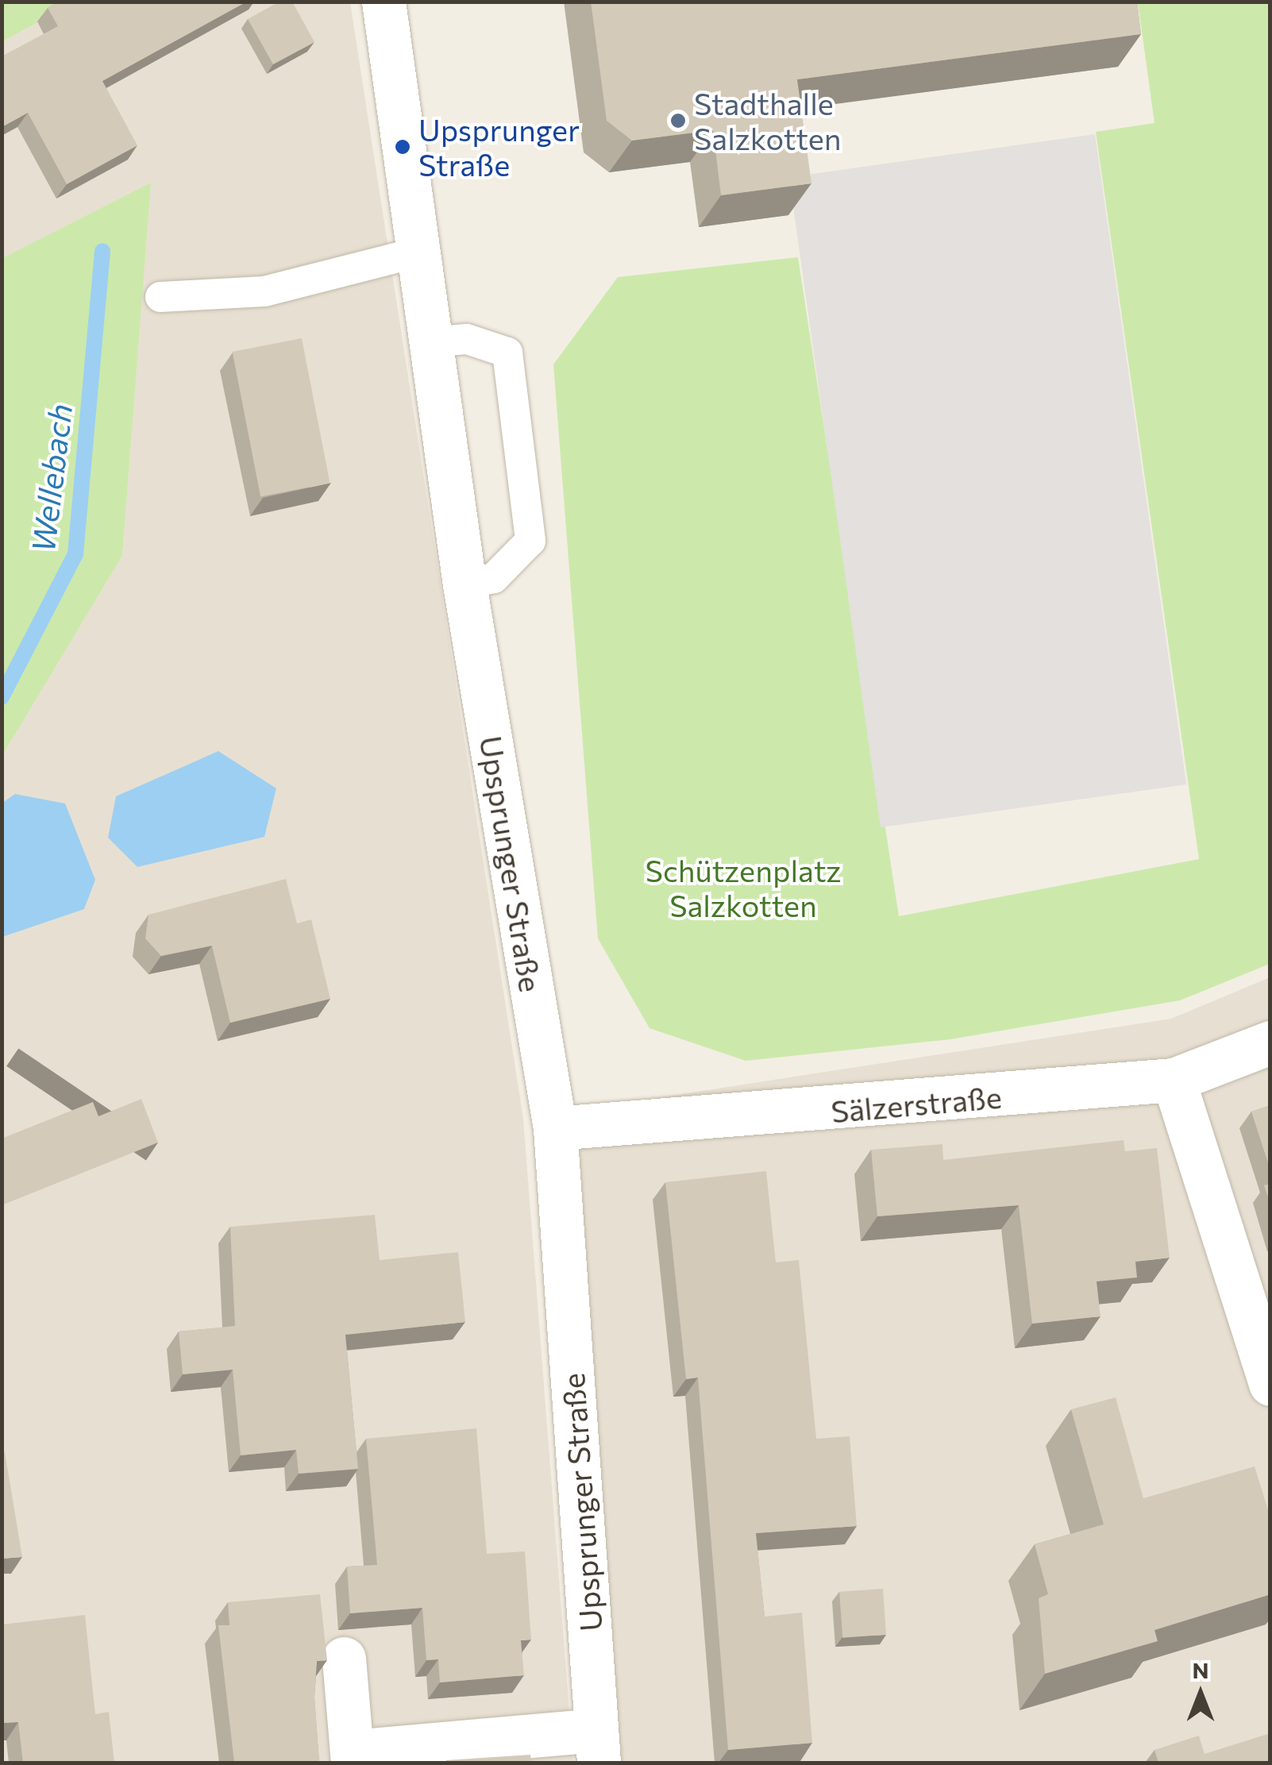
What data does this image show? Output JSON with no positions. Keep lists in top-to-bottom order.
{
  "streets": {
    "street": ["Upsprunger Straße", "Sälzerstraße"]
  },
  "crossings": [
    ["Upsprunger Straße", "Sälzerstraße"]
  ],
  "water": ["Wellebach"],
  "parks": ["Schützenplatz Salzkotten"],
  "places": ["Stadthalle Salzkotten", "Upsprunger Straße"],
  "north": "top"
}
